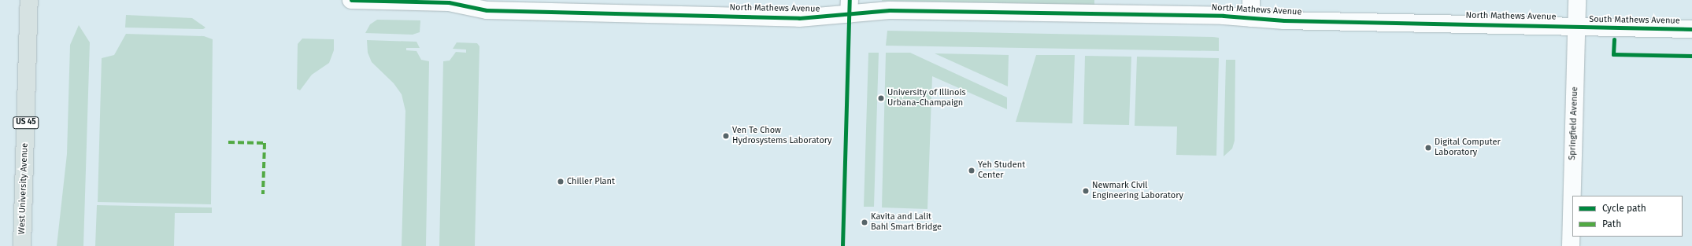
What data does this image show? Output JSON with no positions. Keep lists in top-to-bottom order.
{
  "streets": {
    "main road": ["US 45", "West University Avenue"],
    "street": ["North Mathews Avenue", "South Mathews Avenue", "Springfield Avenue"]
  },
  "crossings": [
    ["North Mathews Avenue", "South Mathews Avenue"],
    ["North Mathews Avenue", "Springfield Avenue"],
    ["South Mathews Avenue", "Springfield Avenue"]
  ],
  "places": [
    "University of Illinois Urbana-Champaign",
    "Ven Te Chow Hydrosystems Laboratory",
    "Digital Computer Laboratory",
    "Yeh Student Center",
    "Chiller Plant",
    "Newmark Civil Engineering Laboratory",
    "Kavita and Lalit Bahl Smart Bridge"
  ],
  "legend": ["Cycle path", "Path"]
}
